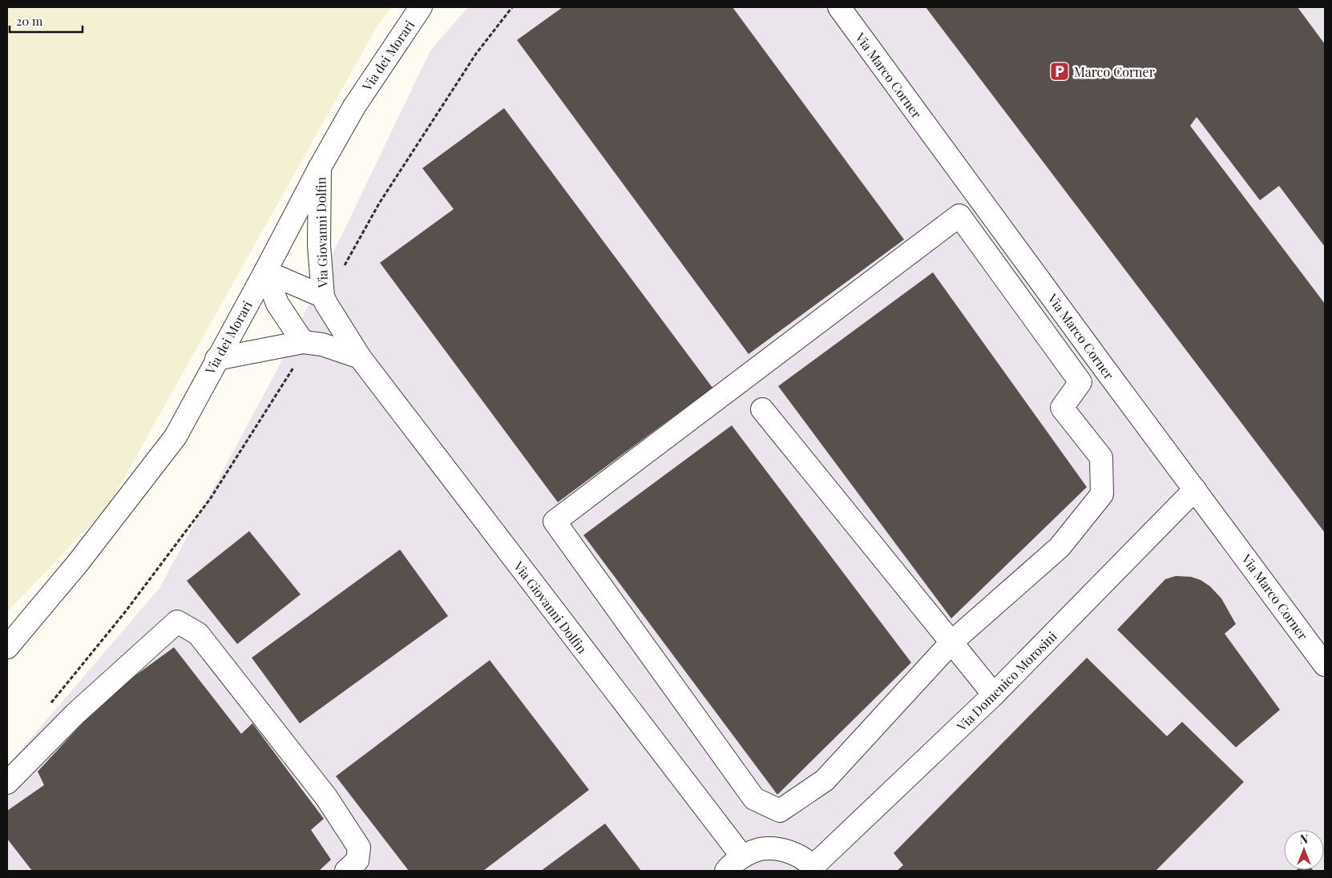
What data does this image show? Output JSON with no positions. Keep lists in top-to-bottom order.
{
  "streets": {
    "street": [
      "Via dei Morari",
      "Via Marco Corner",
      "Via Giovanni Dolfin",
      "Via Domenico Morosini"
    ]
  },
  "crossings": [
    ["Via dei Morari", "Via Giovanni Dolfin"],
    ["Via Marco Corner", "Via Domenico Morosini"]
  ],
  "places": {
    "parking": ["Marco Corner"]
  },
  "scale_bar": "20 m",
  "north": "top"
}
